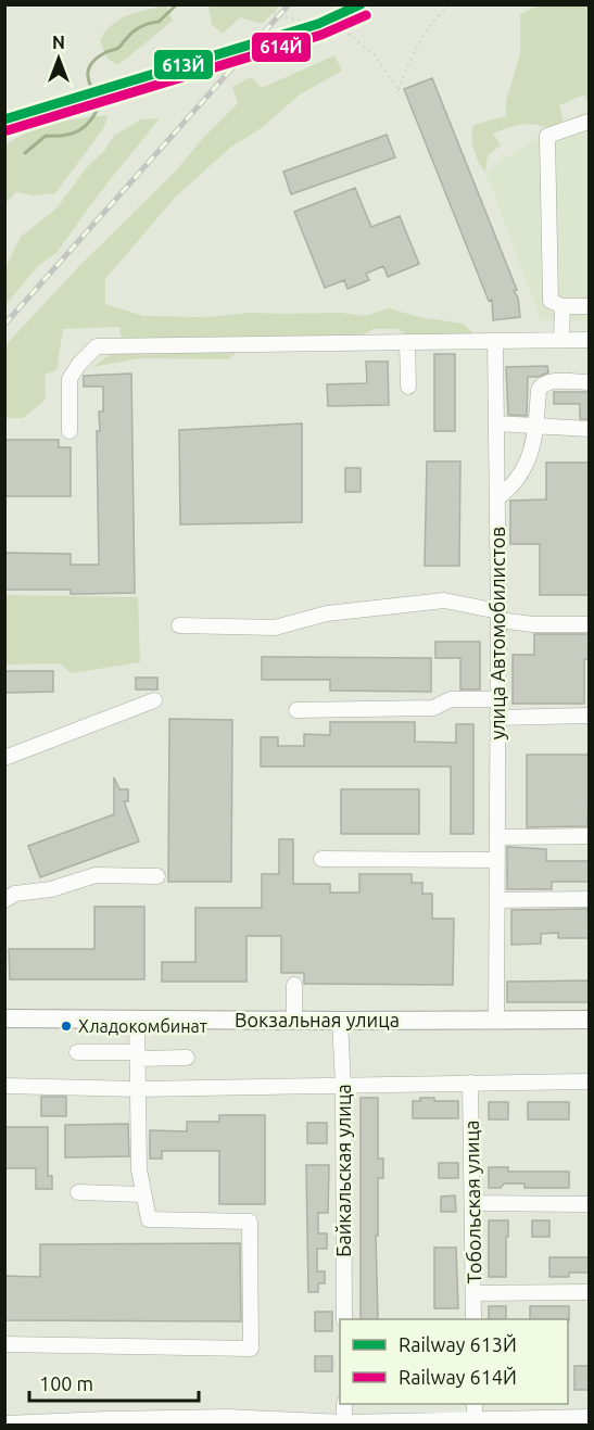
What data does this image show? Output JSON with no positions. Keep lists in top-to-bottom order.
{
  "streets": {
    "main road": ["Вокзальная улица"],
    "street": ["улица Автомобилистов", "Байкальская улица", "Тобольская улица"]
  },
  "crossings": [
    ["улица Автомобилистов", "Вокзальная улица"],
    ["Вокзальная улица", "Байкальская улица"]
  ],
  "places": ["Хладокомбинат"],
  "lines": ["rail line 613Й", "rail line 614Й"],
  "legend": ["Railway 613Й", "Railway 614Й"],
  "scale_bar": "100 m",
  "north": "top"
}
